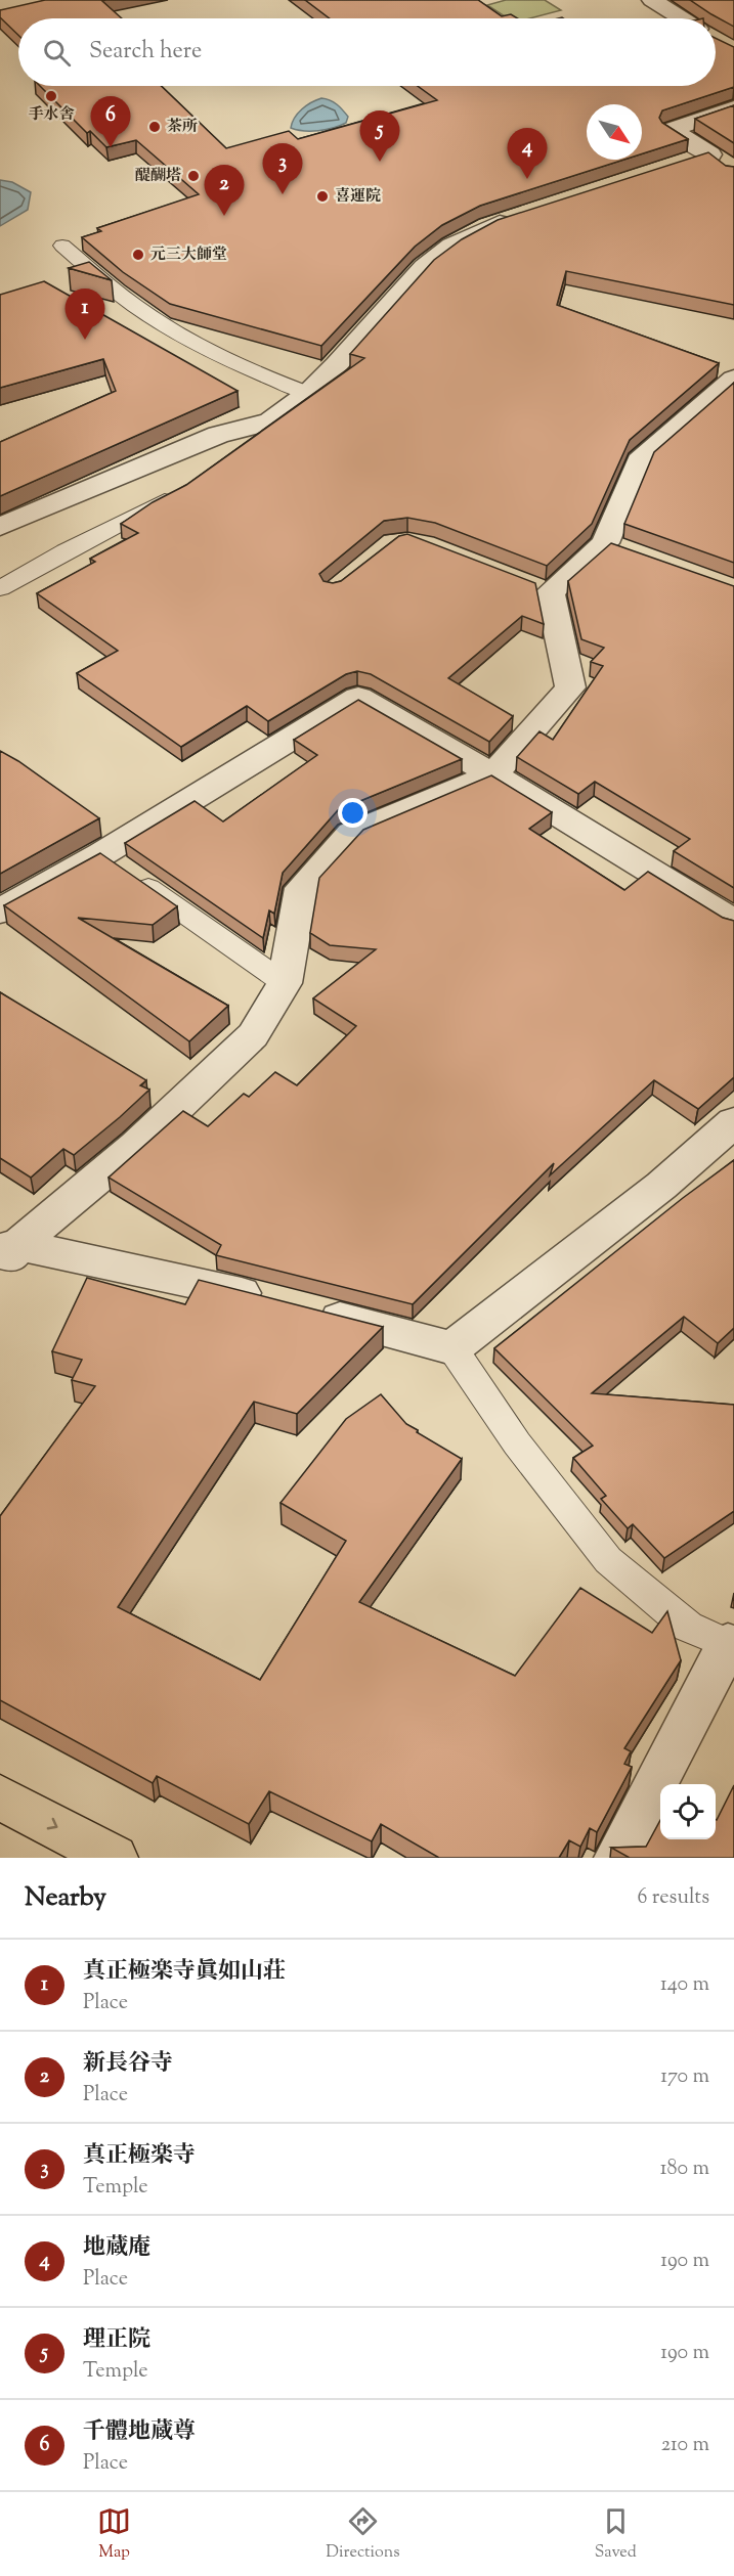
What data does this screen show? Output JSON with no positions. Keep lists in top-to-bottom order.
{
  "places": [
    "手水舎",
    "茶所",
    "醍醐塔",
    "喜運院",
    "元三大師堂"
  ],
  "north": "bottom right",
  "page": {
    "search": "Search here",
    "pins": [
      "6",
      "5",
      "4",
      "3",
      "2",
      "1"
    ],
    "heading": ["Nearby", "6 results"],
    "list": [
      {
        "mark": "1",
        "name": "真正極楽寺眞如山荘",
        "note": "Place",
        "value": "140 m"
      },
      {
        "mark": "2",
        "name": "新長谷寺",
        "note": "Place",
        "value": "170 m"
      },
      {
        "mark": "3",
        "name": "真正極楽寺",
        "note": "Temple",
        "value": "180 m"
      },
      {
        "mark": "4",
        "name": "地蔵庵",
        "note": "Place",
        "value": "190 m"
      },
      {
        "mark": "5",
        "name": "理正院",
        "note": "Temple",
        "value": "190 m"
      },
      {
        "mark": "6",
        "name": "千體地蔵尊",
        "note": "Place",
        "value": "210 m"
      }
    ],
    "nav": ["Map", "Directions", "Saved"]
  }
}
